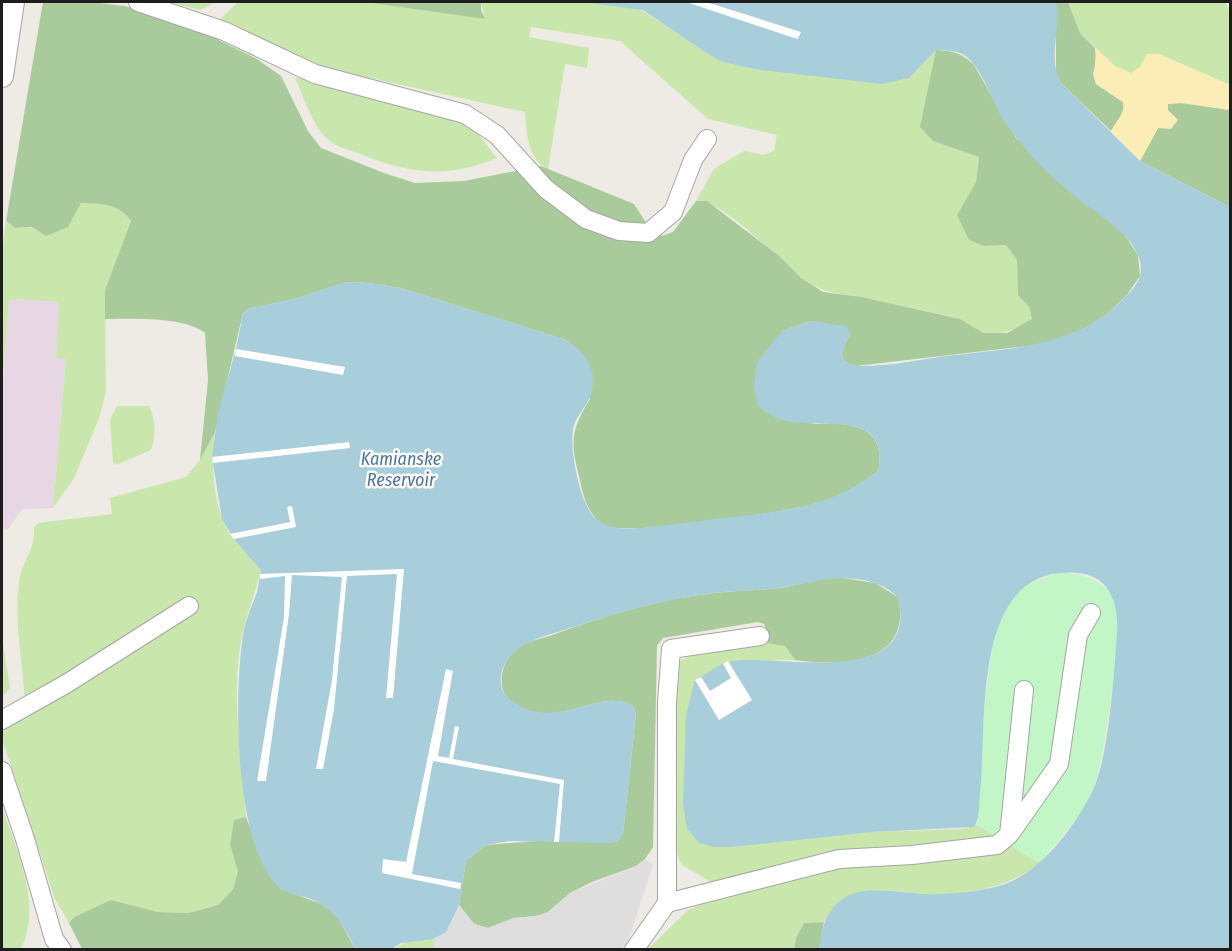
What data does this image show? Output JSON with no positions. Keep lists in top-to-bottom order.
{
  "water": ["Kamianske Reservoir"]
}
